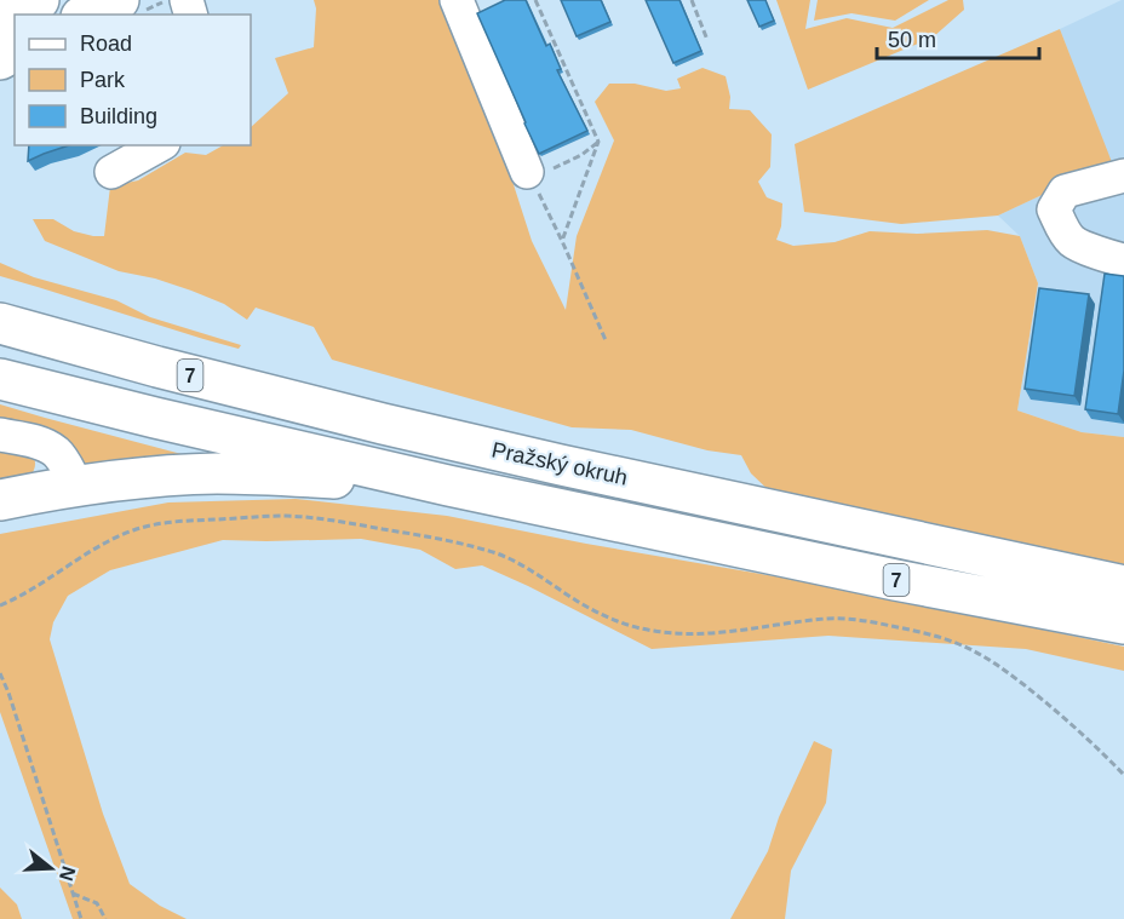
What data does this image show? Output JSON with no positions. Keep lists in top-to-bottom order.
{
  "streets": {
    "main road": ["7", "Pražský okruh"]
  },
  "crossings": [
    ["7", "Pražský okruh"]
  ],
  "legend": ["Road", "Park", "Building"],
  "scale_bar": "50 m",
  "north": "right"
}
